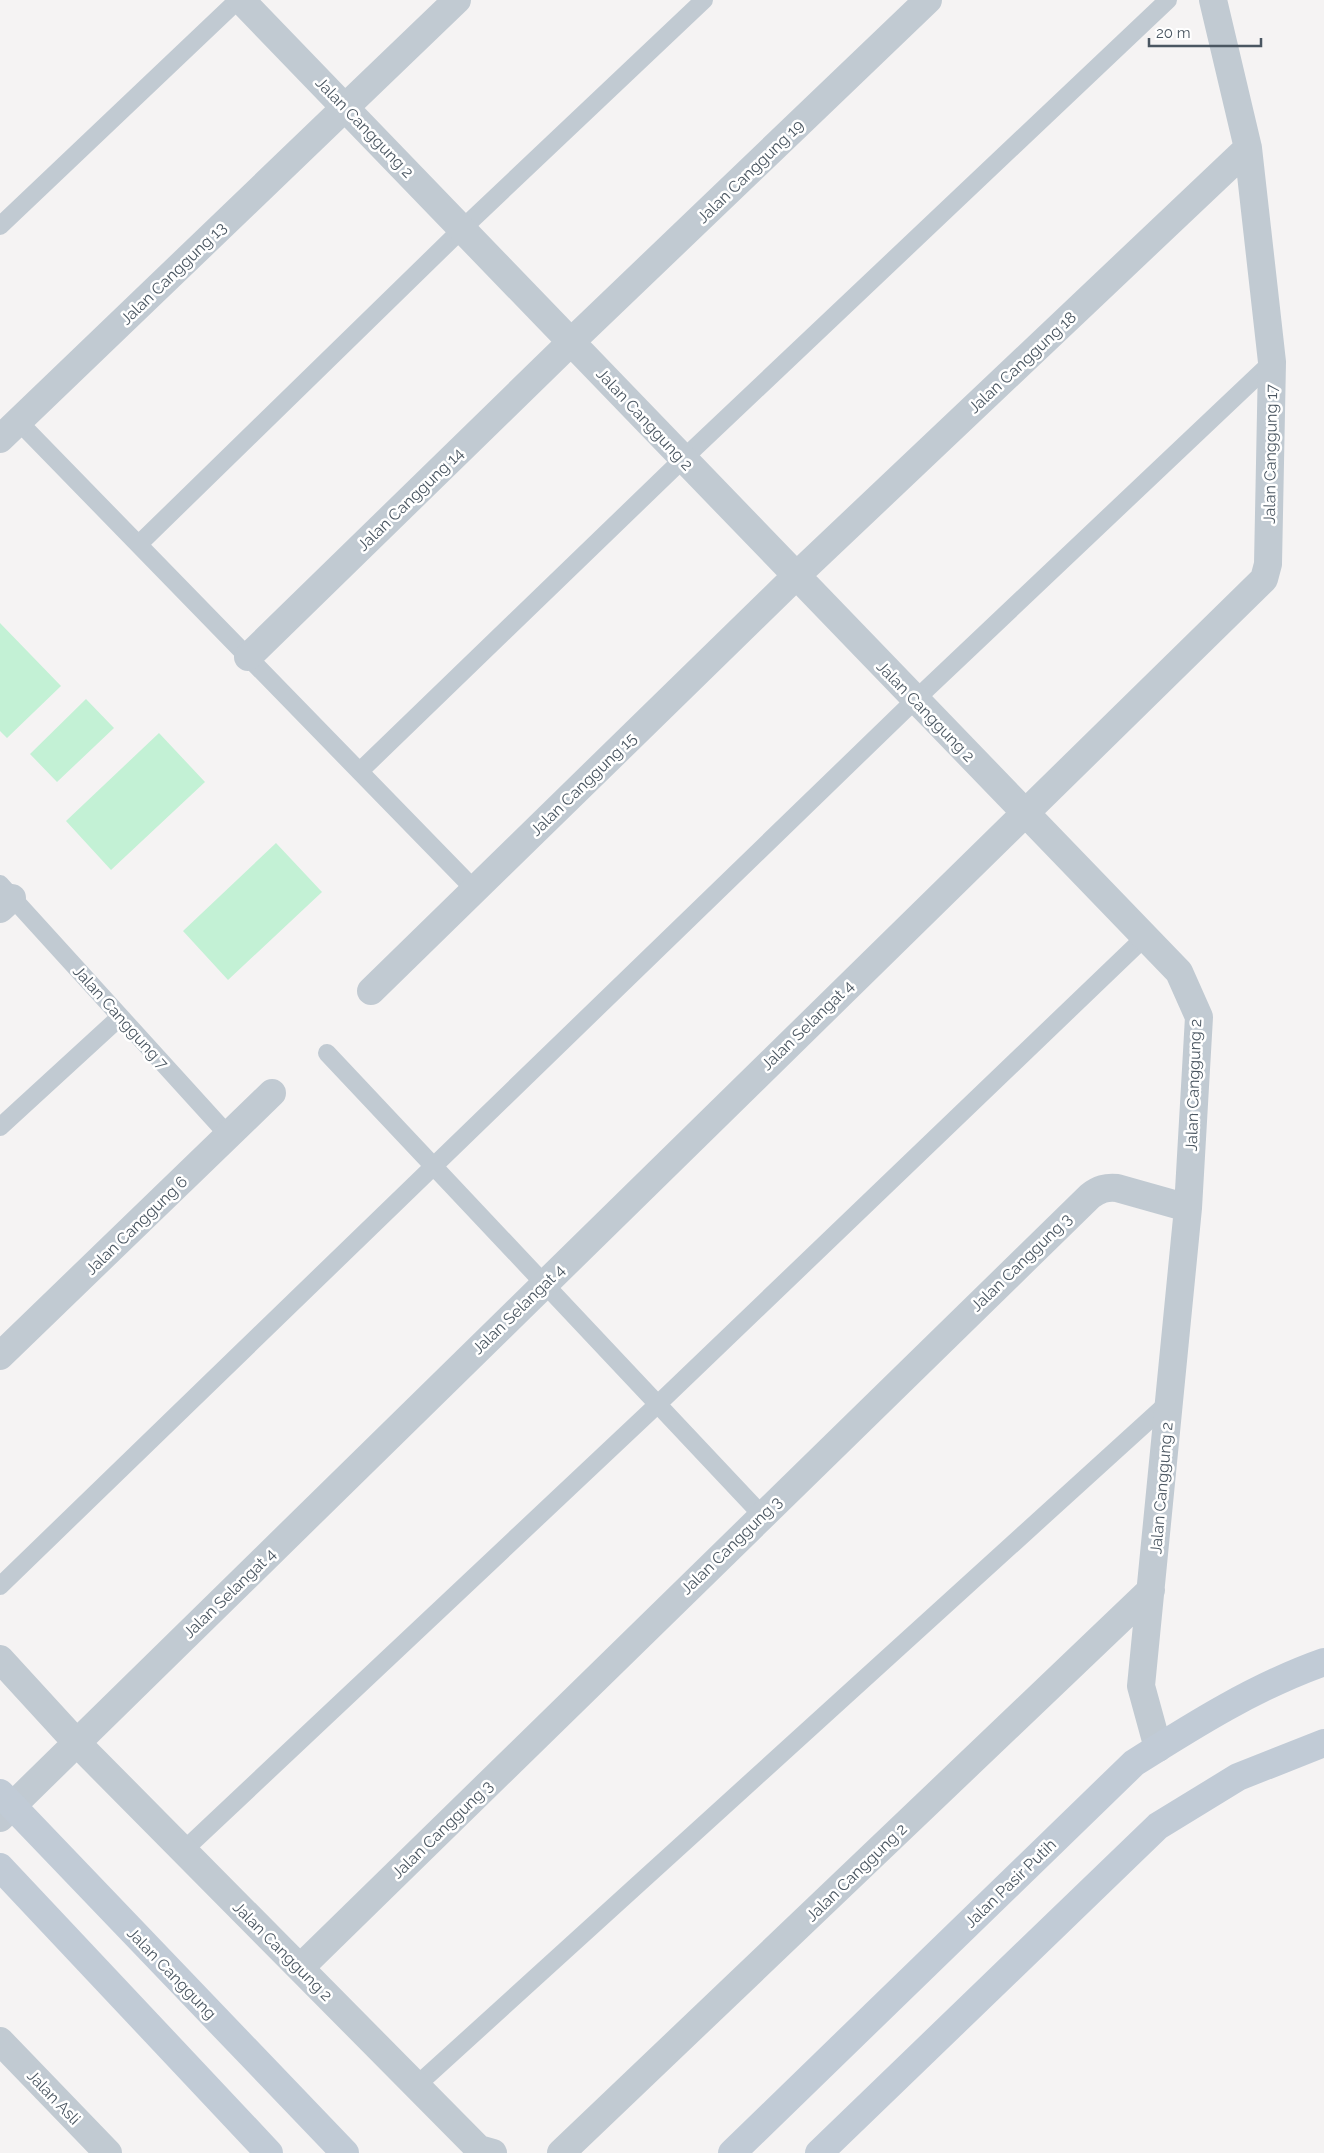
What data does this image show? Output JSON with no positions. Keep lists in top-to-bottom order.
{
  "streets": {
    "main road": ["Jalan Pasir Putih", "Jalan Canggung"],
    "street": [
      "Jalan Canggung 2",
      "Jalan Canggung 19",
      "Jalan Canggung 13",
      "Jalan Canggung 18",
      "Jalan Canggung 17",
      "Jalan Canggung 14",
      "Jalan Canggung 15",
      "Jalan Selangat 4",
      "Jalan Canggung 6",
      "Jalan Canggung 3",
      "Jalan Asli"
    ],
    "lane": ["Jalan Canggung 7"]
  },
  "crossings": [
    ["Jalan Canggung 2", "Jalan Canggung 19"],
    ["Jalan Canggung 2", "Jalan Canggung 13"],
    ["Jalan Canggung 2", "Jalan Canggung 18"],
    ["Jalan Canggung 2", "Jalan Canggung 17"],
    ["Jalan Canggung 2", "Jalan Canggung 14"],
    ["Jalan Canggung 2", "Jalan Canggung 15"],
    ["Jalan Canggung 2", "Jalan Selangat 4"],
    ["Jalan Canggung 2", "Jalan Canggung 3"],
    ["Jalan Canggung 2", "Jalan Pasir Putih"],
    ["Jalan Canggung 19", "Jalan Canggung 14"],
    ["Jalan Canggung 18", "Jalan Canggung 17"],
    ["Jalan Canggung 18", "Jalan Canggung 15"],
    ["Jalan Canggung 17", "Jalan Selangat 4"],
    ["Jalan Canggung 7", "Jalan Canggung 6"],
    ["Jalan Selangat 4", "Jalan Canggung"]
  ],
  "scale_bar": "20 m"
}
